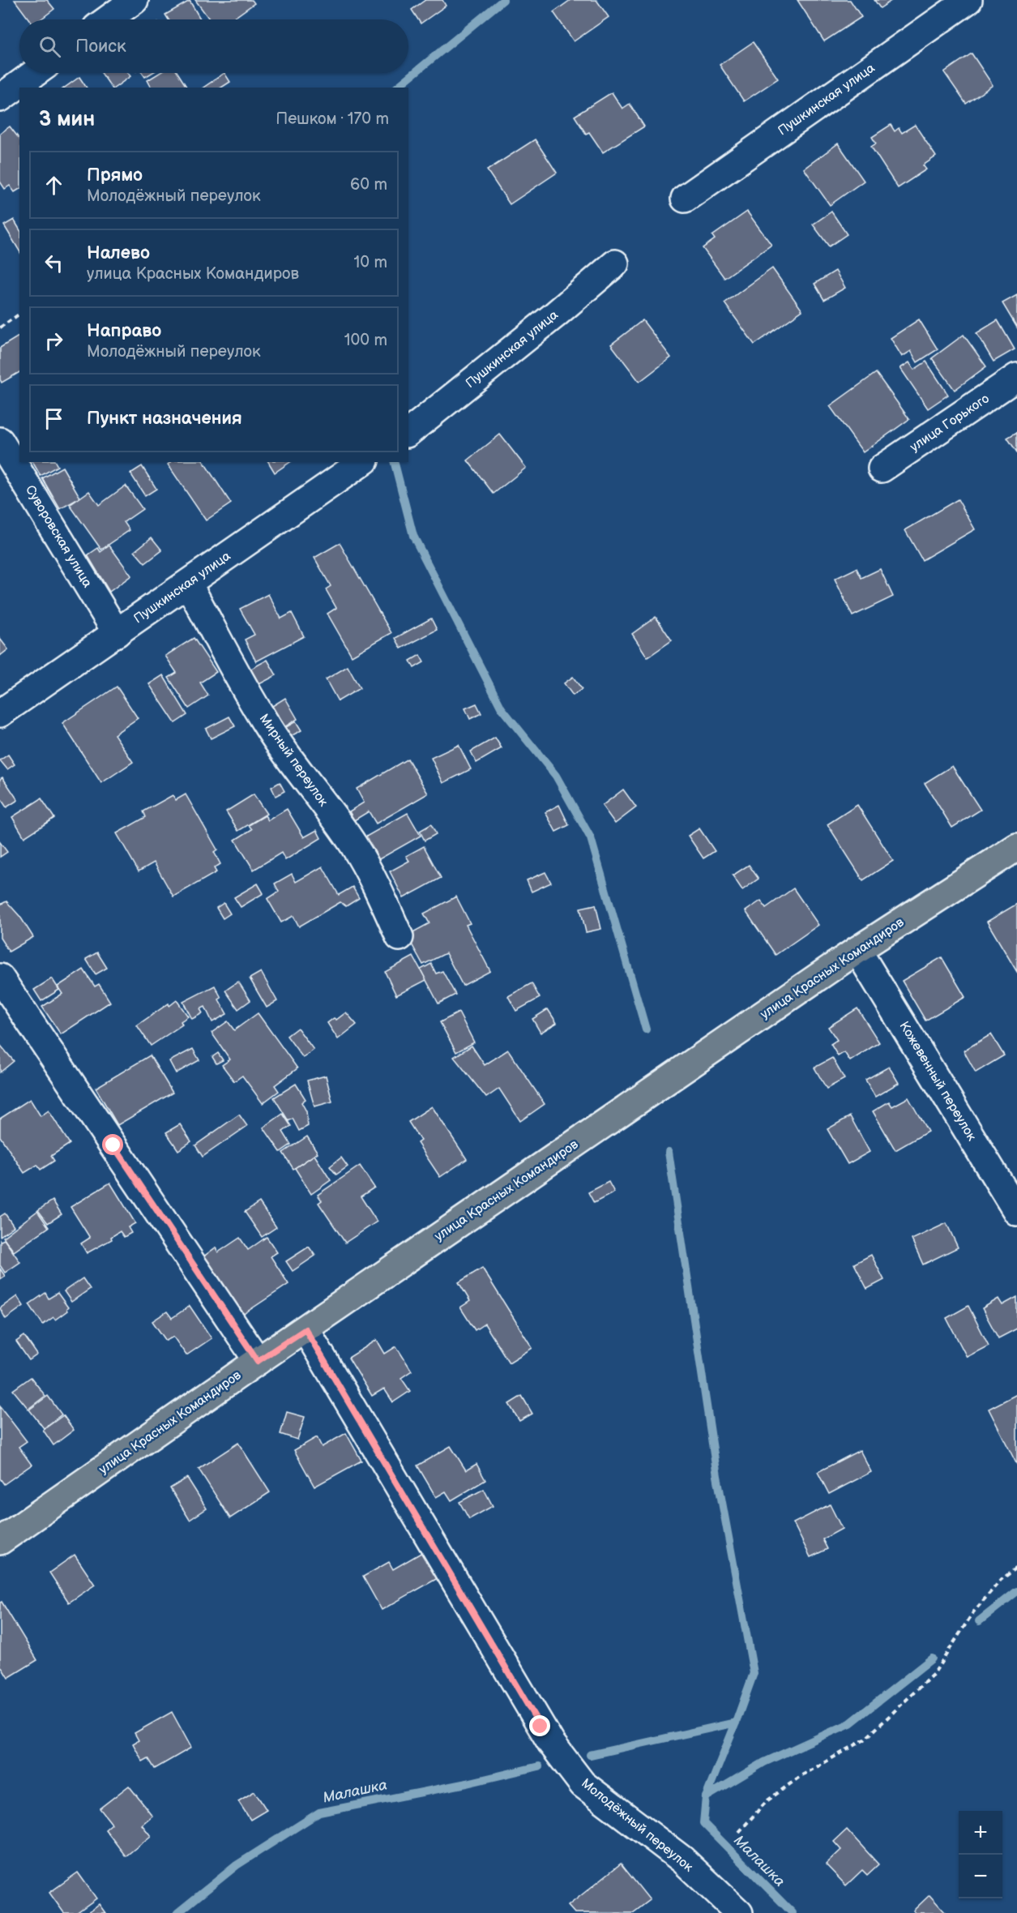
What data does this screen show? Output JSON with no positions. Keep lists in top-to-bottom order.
{
  "streets": {
    "main road": ["улица Красных Командиров"],
    "street": [
      "Пушкинская улица",
      "улица Горького",
      "Суворовская улица",
      "Мирный переулок",
      "Кожевенный переулок",
      "Молодёжный переулок"
    ]
  },
  "crossings": [
    ["Пушкинская улица", "Суворовская улица"],
    ["Пушкинская улица", "Мирный переулок"],
    ["улица Красных Командиров", "Кожевенный переулок"],
    ["улица Красных Командиров", "Молодёжный переулок"]
  ],
  "water": ["Малашка"],
  "page": {
    "search": "Поиск",
    "heading": ["3 мин", "Пешком · 170 m"],
    "list": [
      ["Прямо", "Молодёжный переулок", "60 m"],
      ["Налево", "улица Красных Командиров", "10 m"],
      ["Направо", "Молодёжный переулок", "100 m"],
      "Пункт назначения"
    ],
    "map_buttons": ["+", "−"]
  }
}
